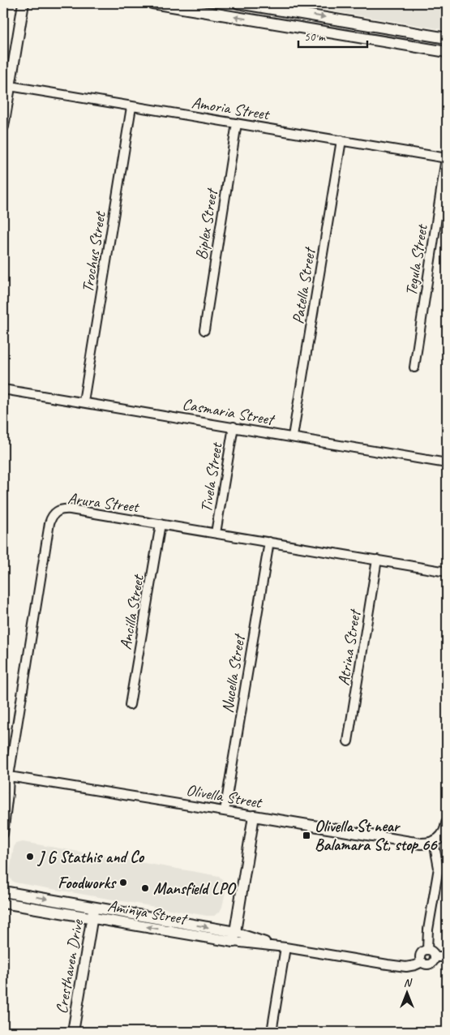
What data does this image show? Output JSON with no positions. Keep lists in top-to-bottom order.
{
  "streets": {
    "street": [
      "Amoria Street",
      "Biplex Street",
      "Trochus Street",
      "Tegula Street",
      "Patella Street",
      "Casmaria Street",
      "Tivela Street",
      "Arura Street",
      "Ancilla Street",
      "Atrina Street",
      "Nucella Street",
      "Olivella Street",
      "Aminya Street",
      "Cresthaven Drive"
    ]
  },
  "crossings": [
    ["Amoria Street", "Biplex Street"],
    ["Amoria Street", "Trochus Street"],
    ["Amoria Street", "Tegula Street"],
    ["Amoria Street", "Patella Street"],
    ["Trochus Street", "Casmaria Street"],
    ["Patella Street", "Casmaria Street"],
    ["Casmaria Street", "Tivela Street"],
    ["Tivela Street", "Arura Street"],
    ["Arura Street", "Ancilla Street"],
    ["Arura Street", "Atrina Street"],
    ["Arura Street", "Nucella Street"],
    ["Arura Street", "Olivella Street"],
    ["Nucella Street", "Olivella Street"],
    ["Aminya Street", "Cresthaven Drive"]
  ],
  "places": {
    "transit": ["Olivella St near Balamara St, stop 66"],
    "other": ["J G Stathis and Co", "Foodworks", "Mansfield LPO"]
  },
  "scale_bar": "50 m",
  "north": "top"
}
